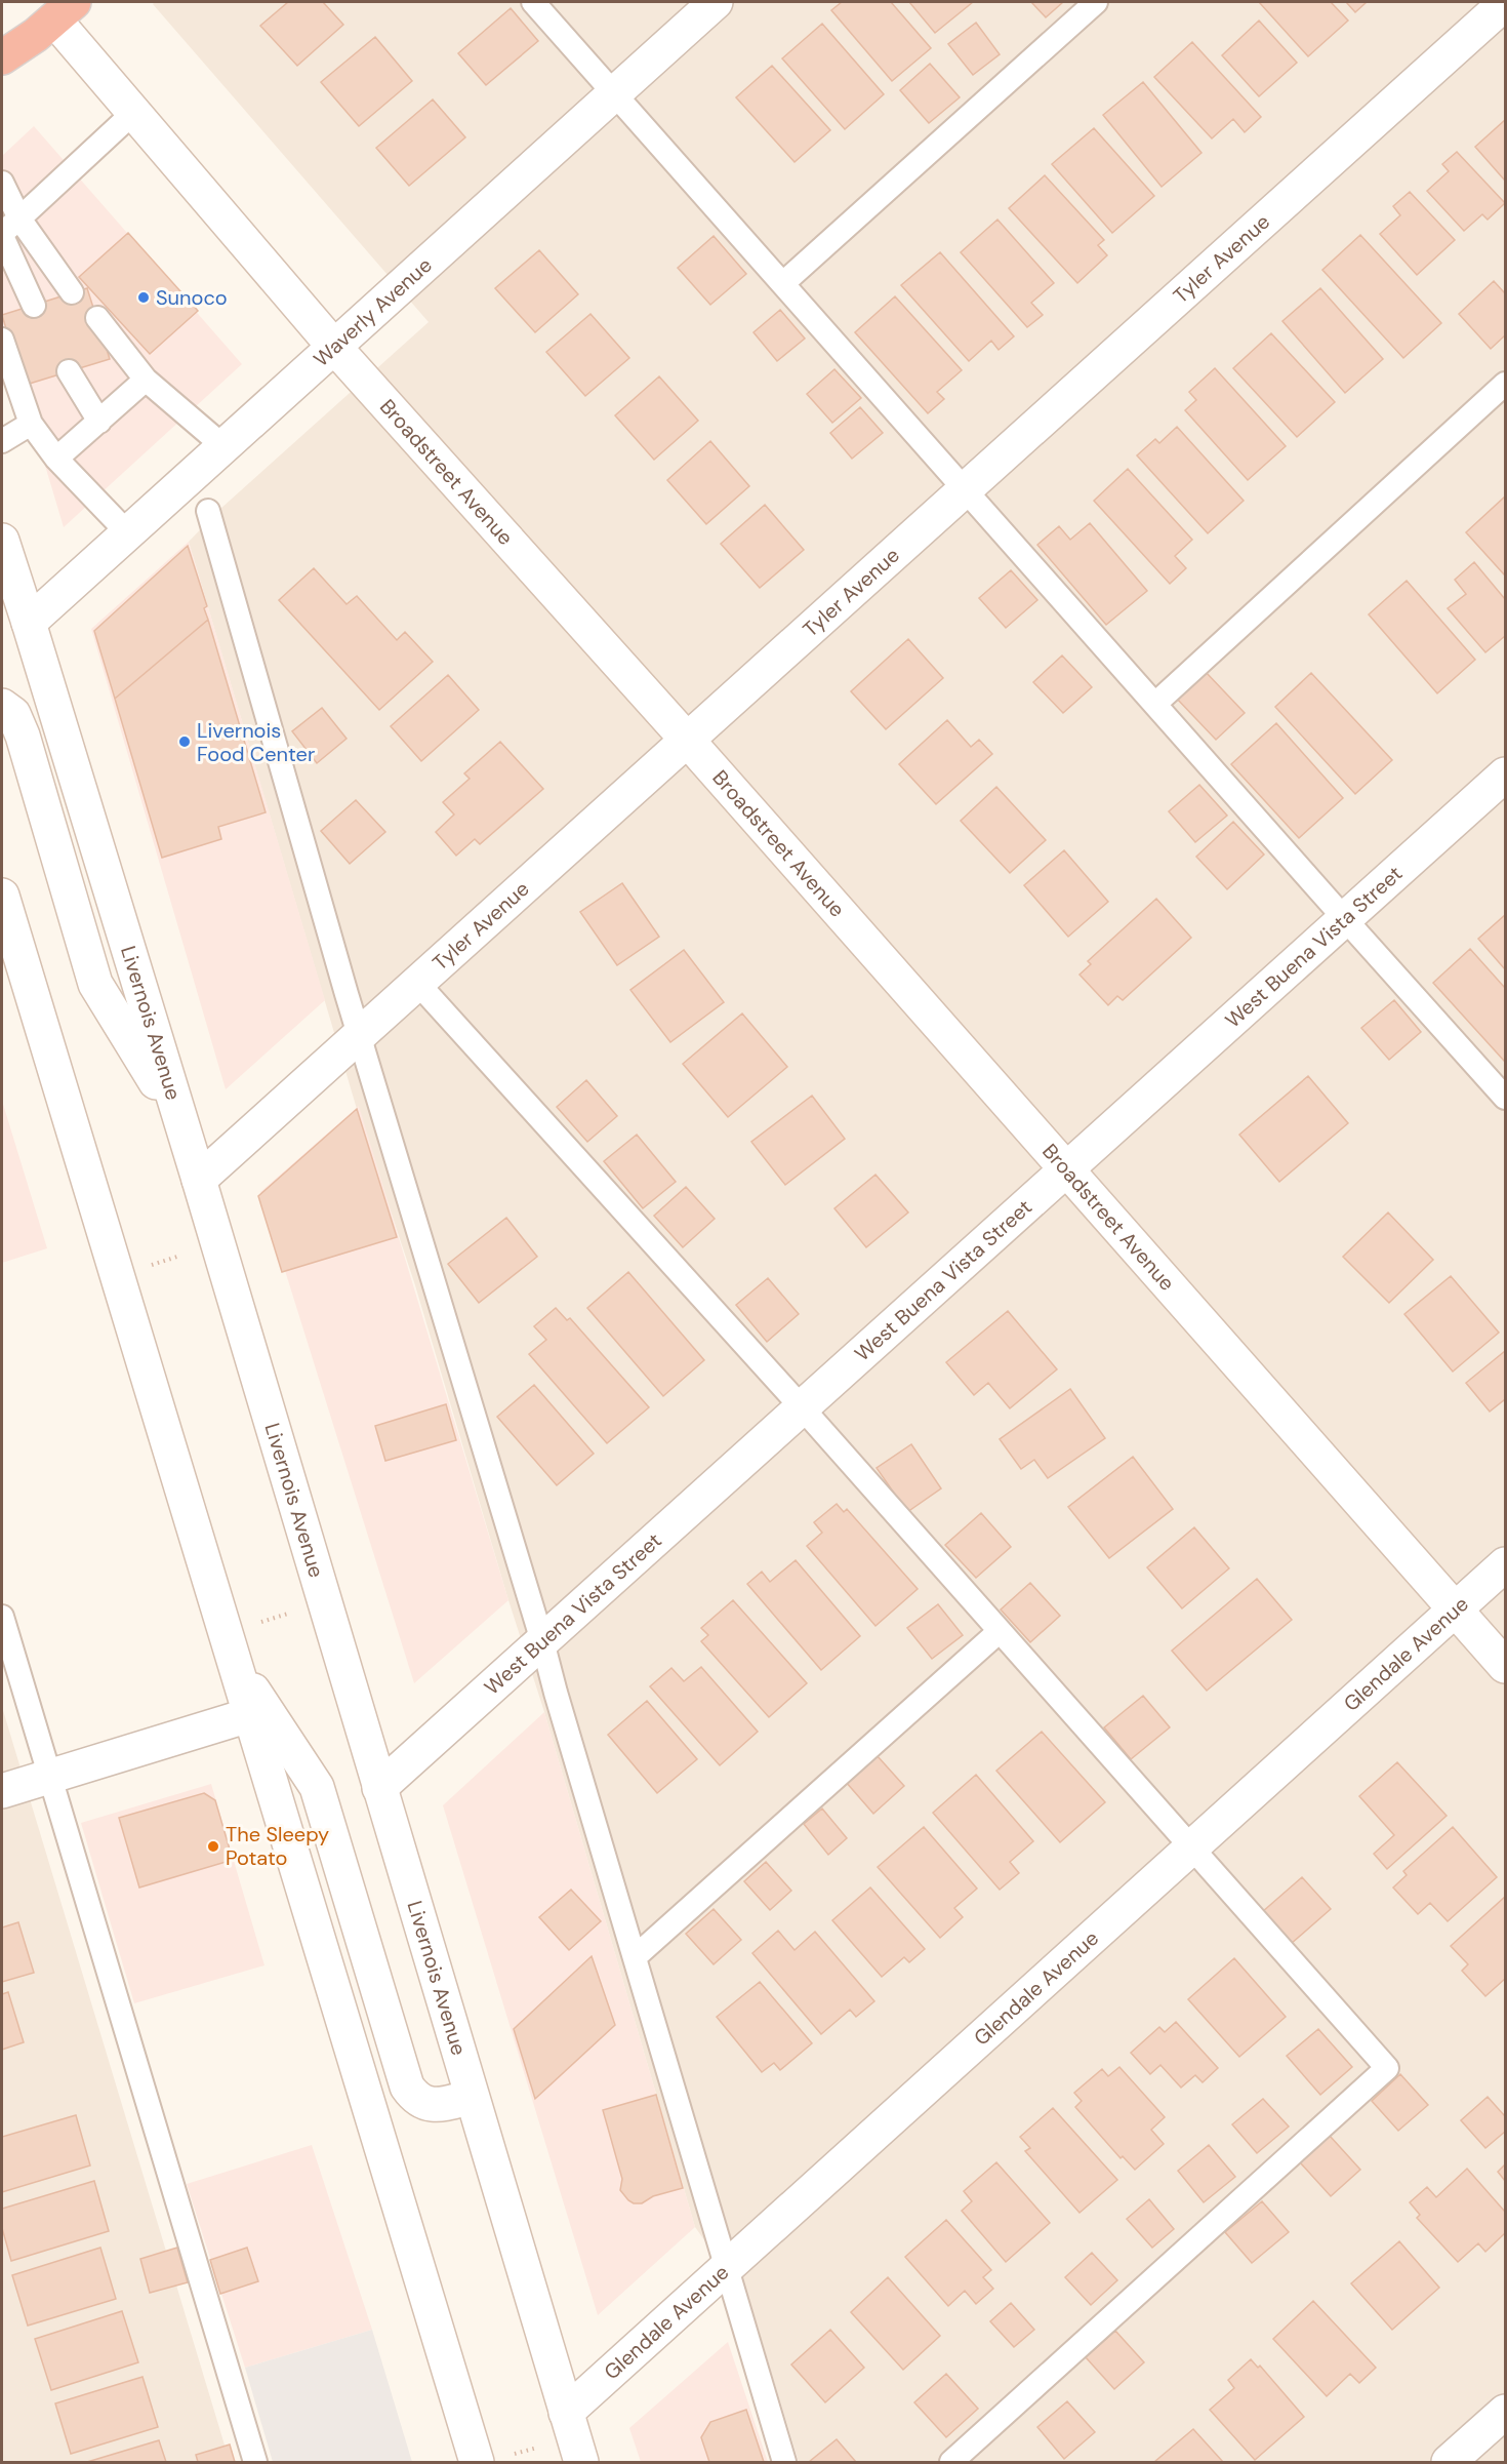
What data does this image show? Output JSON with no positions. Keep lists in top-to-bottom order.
{
  "streets": {
    "street": [
      "Tyler Avenue",
      "Waverly Avenue",
      "Broadstreet Avenue",
      "West Buena Vista Street",
      "Livernois Avenue",
      "Glendale Avenue"
    ]
  },
  "crossings": [
    ["Tyler Avenue", "Broadstreet Avenue"],
    ["Tyler Avenue", "Livernois Avenue"],
    ["Waverly Avenue", "Broadstreet Avenue"],
    ["Waverly Avenue", "Livernois Avenue"],
    ["Broadstreet Avenue", "West Buena Vista Street"],
    ["Broadstreet Avenue", "Glendale Avenue"],
    ["West Buena Vista Street", "Livernois Avenue"],
    ["Livernois Avenue", "Glendale Avenue"]
  ],
  "places": ["Sunoco", "Livernois Food Center", "The Sleepy Potato"]
}
